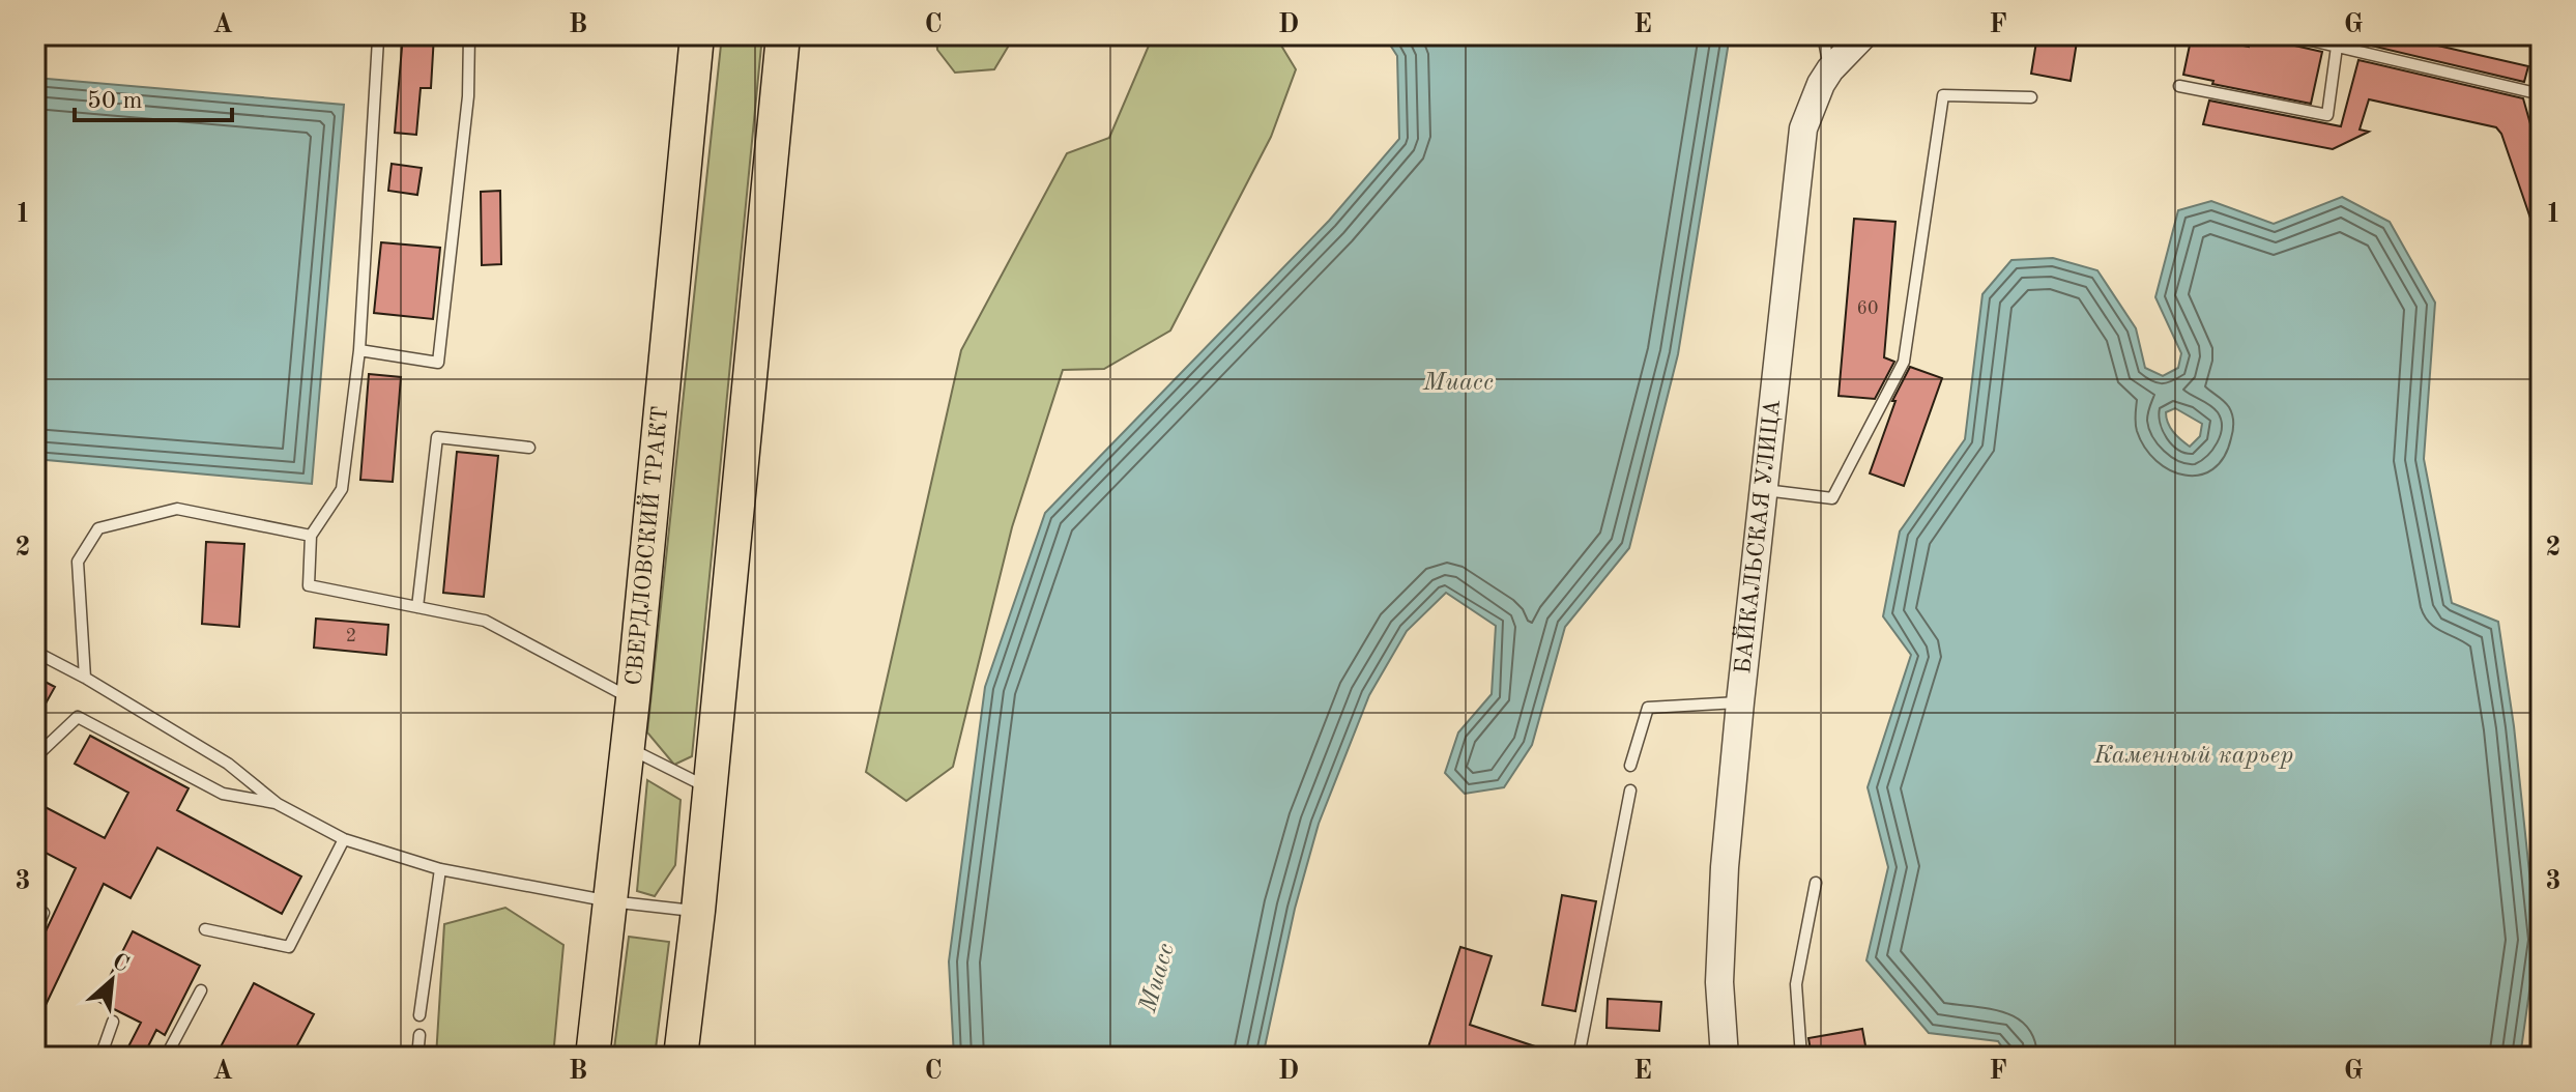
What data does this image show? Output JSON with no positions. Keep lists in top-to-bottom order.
{
  "streets": {
    "main road": ["СВЕРДЛОВСКИЙ ТРАКТ"],
    "street": ["БАЙКАЛЬСКАЯ УЛИЦА"]
  },
  "water": ["Миасс", "Каменный карьер"],
  "house_numbers": ["60", "2"],
  "scale_bar": "50 m",
  "north": "top right",
  "grid": {
    "columns": [
      "A",
      "B",
      "C",
      "D",
      "E",
      "F",
      "G"
    ],
    "rows": ["1", "2", "3"]
  }
}
